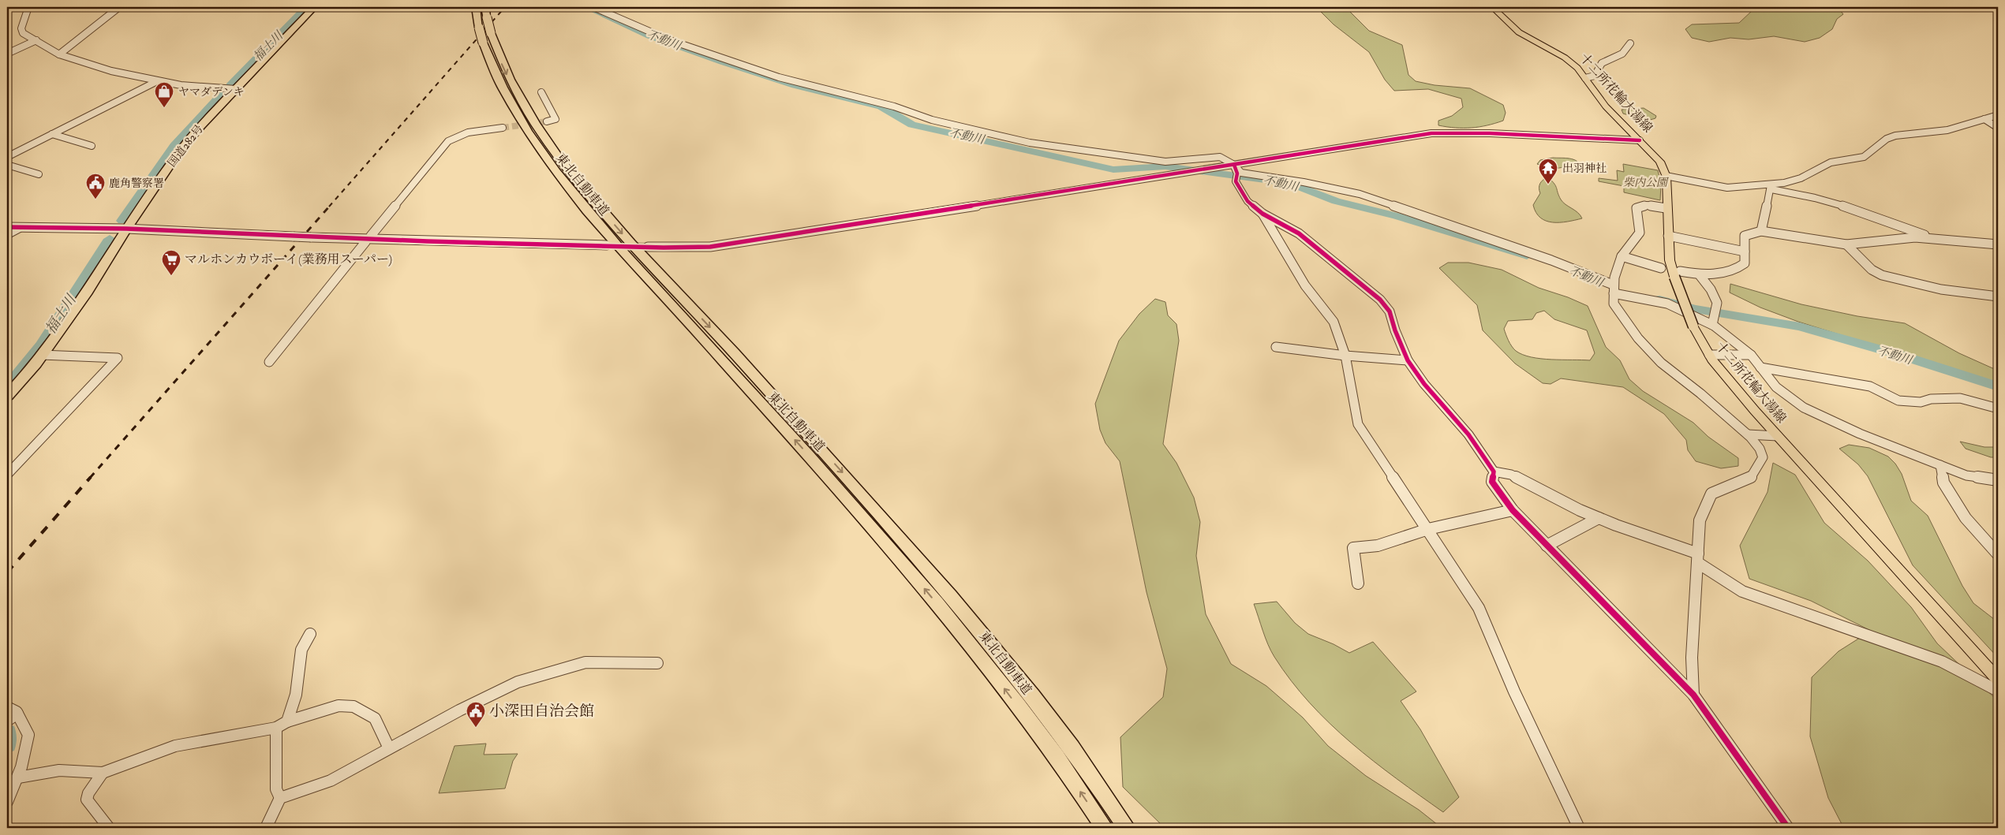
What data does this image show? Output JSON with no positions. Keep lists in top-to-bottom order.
{
  "streets": {
    "highway": ["国道282号", "東北自動車道"],
    "main road": ["十二所花輪大湯線"]
  },
  "water": ["不動川", "福士川"],
  "parks": ["柴内公園"],
  "places": {
    "shop": ["ヤマダデンキ"],
    "temple": ["出羽神社"],
    "public building": ["鹿角警察署", "小深田自治会館"],
    "supermarket": ["マルホンカウボーイ(業務用スーパー)"]
  }
}
